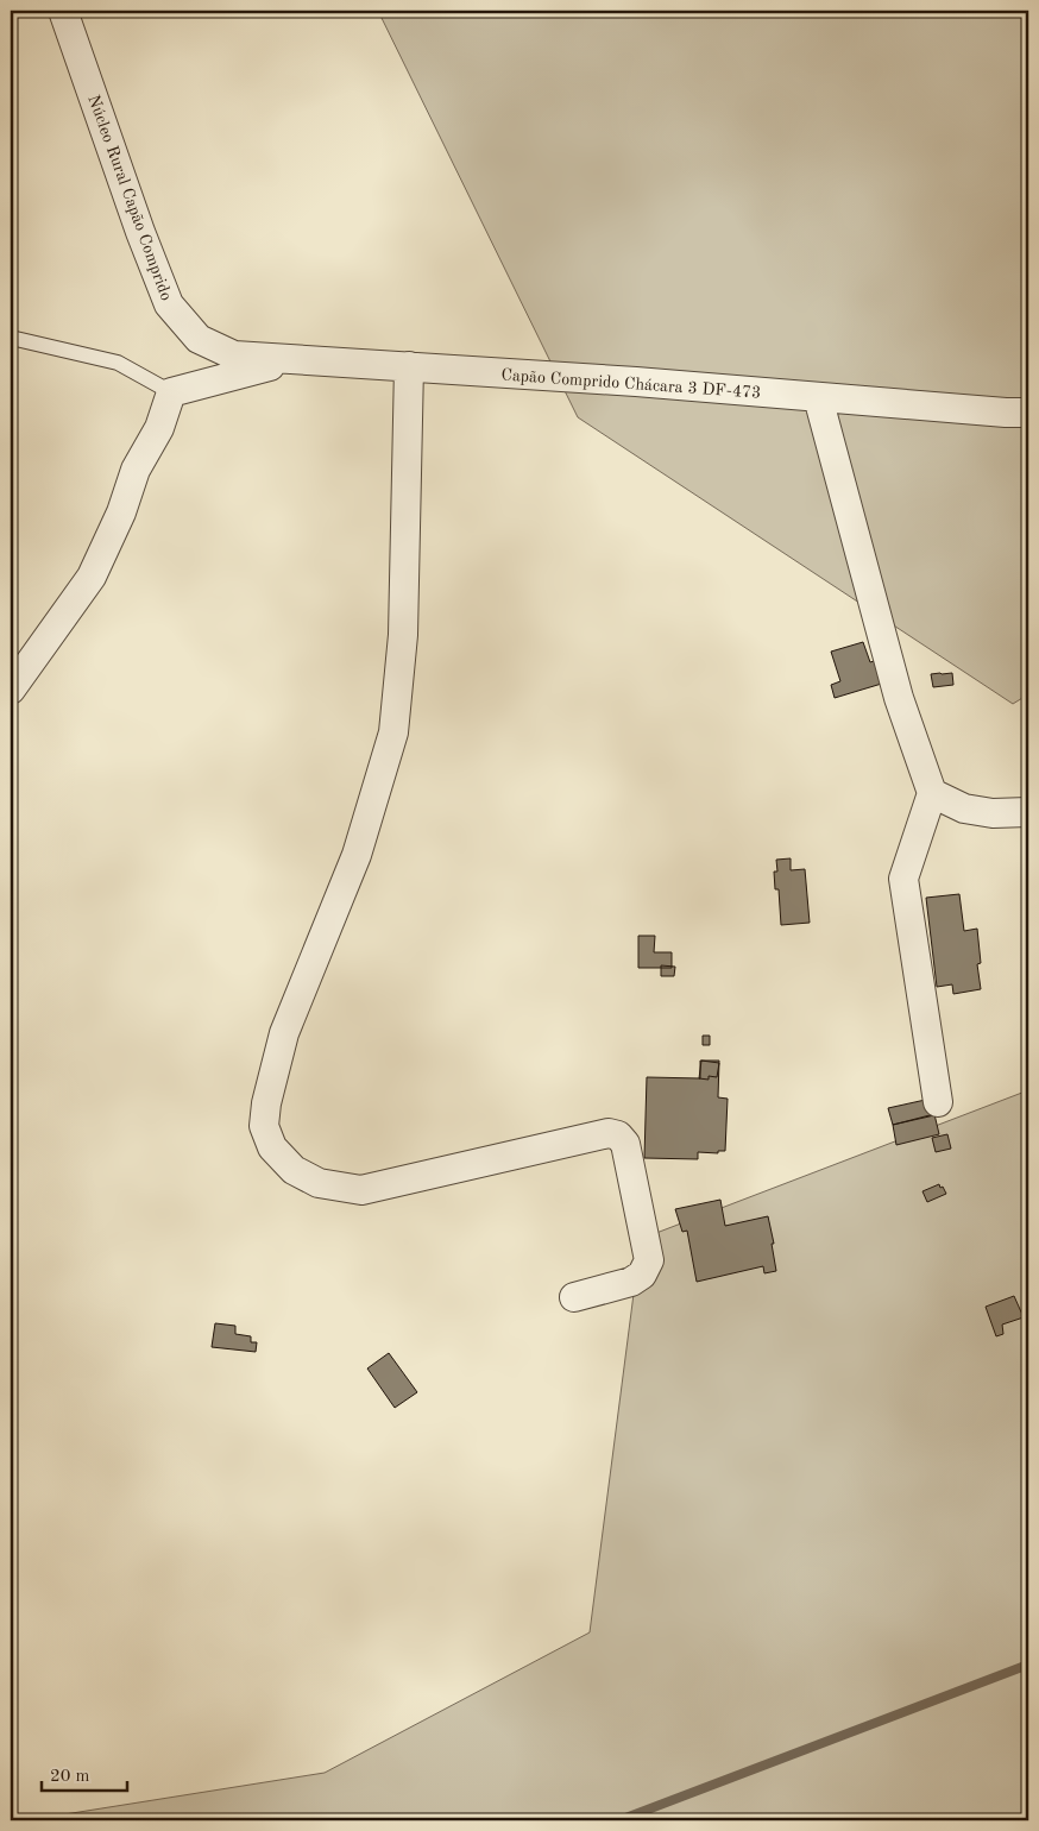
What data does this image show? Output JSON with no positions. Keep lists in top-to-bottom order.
{
  "streets": {
    "street": ["Núcleo Rural Capão Comprido", "Capão Comprido Chácara 3 DF-473"]
  },
  "crossings": [
    ["Núcleo Rural Capão Comprido", "Capão Comprido Chácara 3 DF-473"]
  ],
  "scale_bar": "20 m"
}
